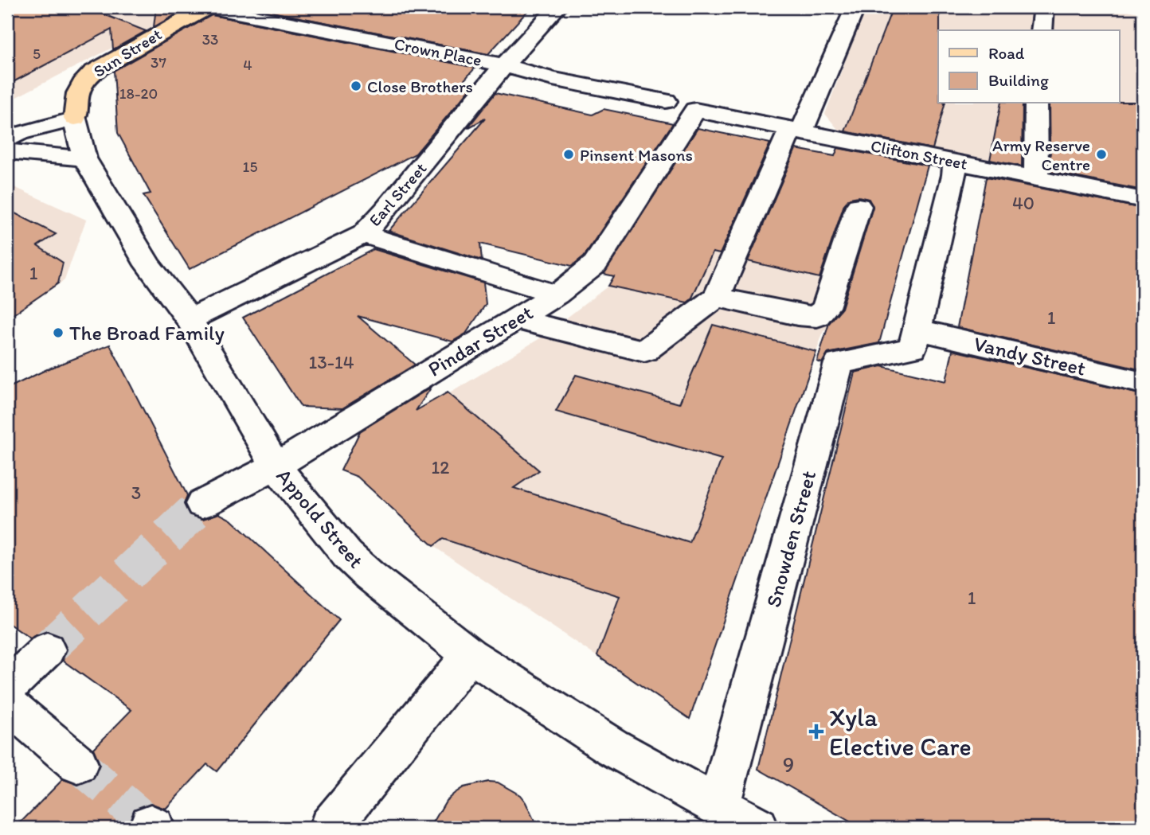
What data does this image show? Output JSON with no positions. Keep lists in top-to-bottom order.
{
  "streets": {
    "main road": ["Sun Street"],
    "street": [
      "Crown Place",
      "Clifton Street",
      "Earl Street",
      "Pindar Street",
      "Vandy Street",
      "Appold Street",
      "Snowden Street"
    ]
  },
  "crossings": [
    ["Crown Place", "Sun Street"],
    ["Crown Place", "Earl Street"],
    ["Sun Street", "Appold Street"],
    ["Clifton Street", "Pindar Street"],
    ["Earl Street", "Appold Street"],
    ["Pindar Street", "Appold Street"],
    ["Vandy Street", "Snowden Street"],
    ["Appold Street", "Snowden Street"]
  ],
  "places": {
    "other": [
      "Close Brothers",
      "Pinsent Masons",
      "Army Reserve Centre",
      "The Broad Family"
    ],
    "health": ["Xyla Elective Care"]
  },
  "house_numbers": [
    "33",
    "5",
    "37",
    "4",
    "18-20",
    "15",
    "40",
    "1",
    "1",
    "13-14",
    "12",
    "3",
    "1",
    "9"
  ],
  "legend": ["Road", "Building"]
}
